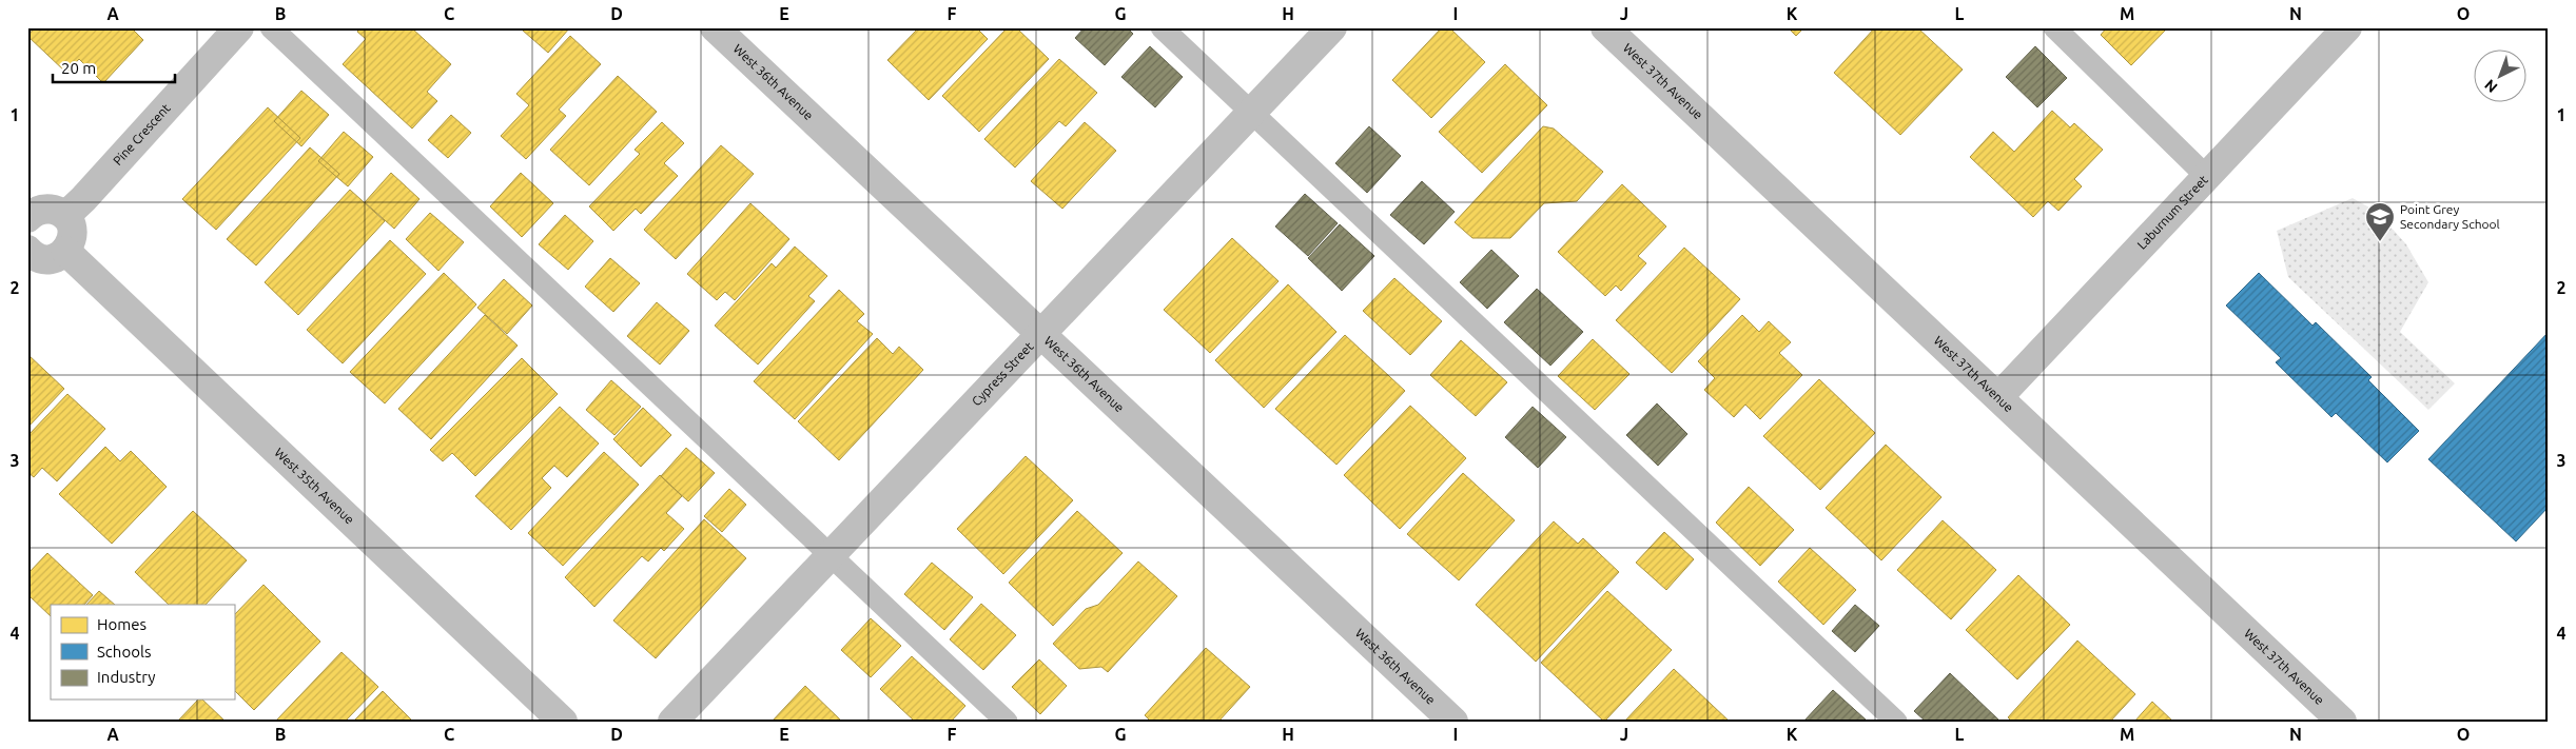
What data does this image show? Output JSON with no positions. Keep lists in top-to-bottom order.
{
  "streets": {
    "street": [
      "West 36th Avenue",
      "West 37th Avenue",
      "Pine Crescent",
      "Laburnum Street",
      "Cypress Street",
      "West 35th Avenue"
    ]
  },
  "crossings": [
    ["West 36th Avenue", "Cypress Street"],
    ["West 37th Avenue", "Laburnum Street"]
  ],
  "places": {
    "school or university": ["Point Grey Secondary School"]
  },
  "legend": ["Homes", "Schools", "Industry"],
  "scale_bar": "20 m",
  "north": "bottom left",
  "grid": {
    "columns": [
      "A",
      "B",
      "C",
      "D",
      "E",
      "F",
      "G",
      "H",
      "I",
      "J",
      "K",
      "L",
      "M",
      "N",
      "O"
    ],
    "rows": [
      "1",
      "2",
      "3",
      "4"
    ]
  }
}
